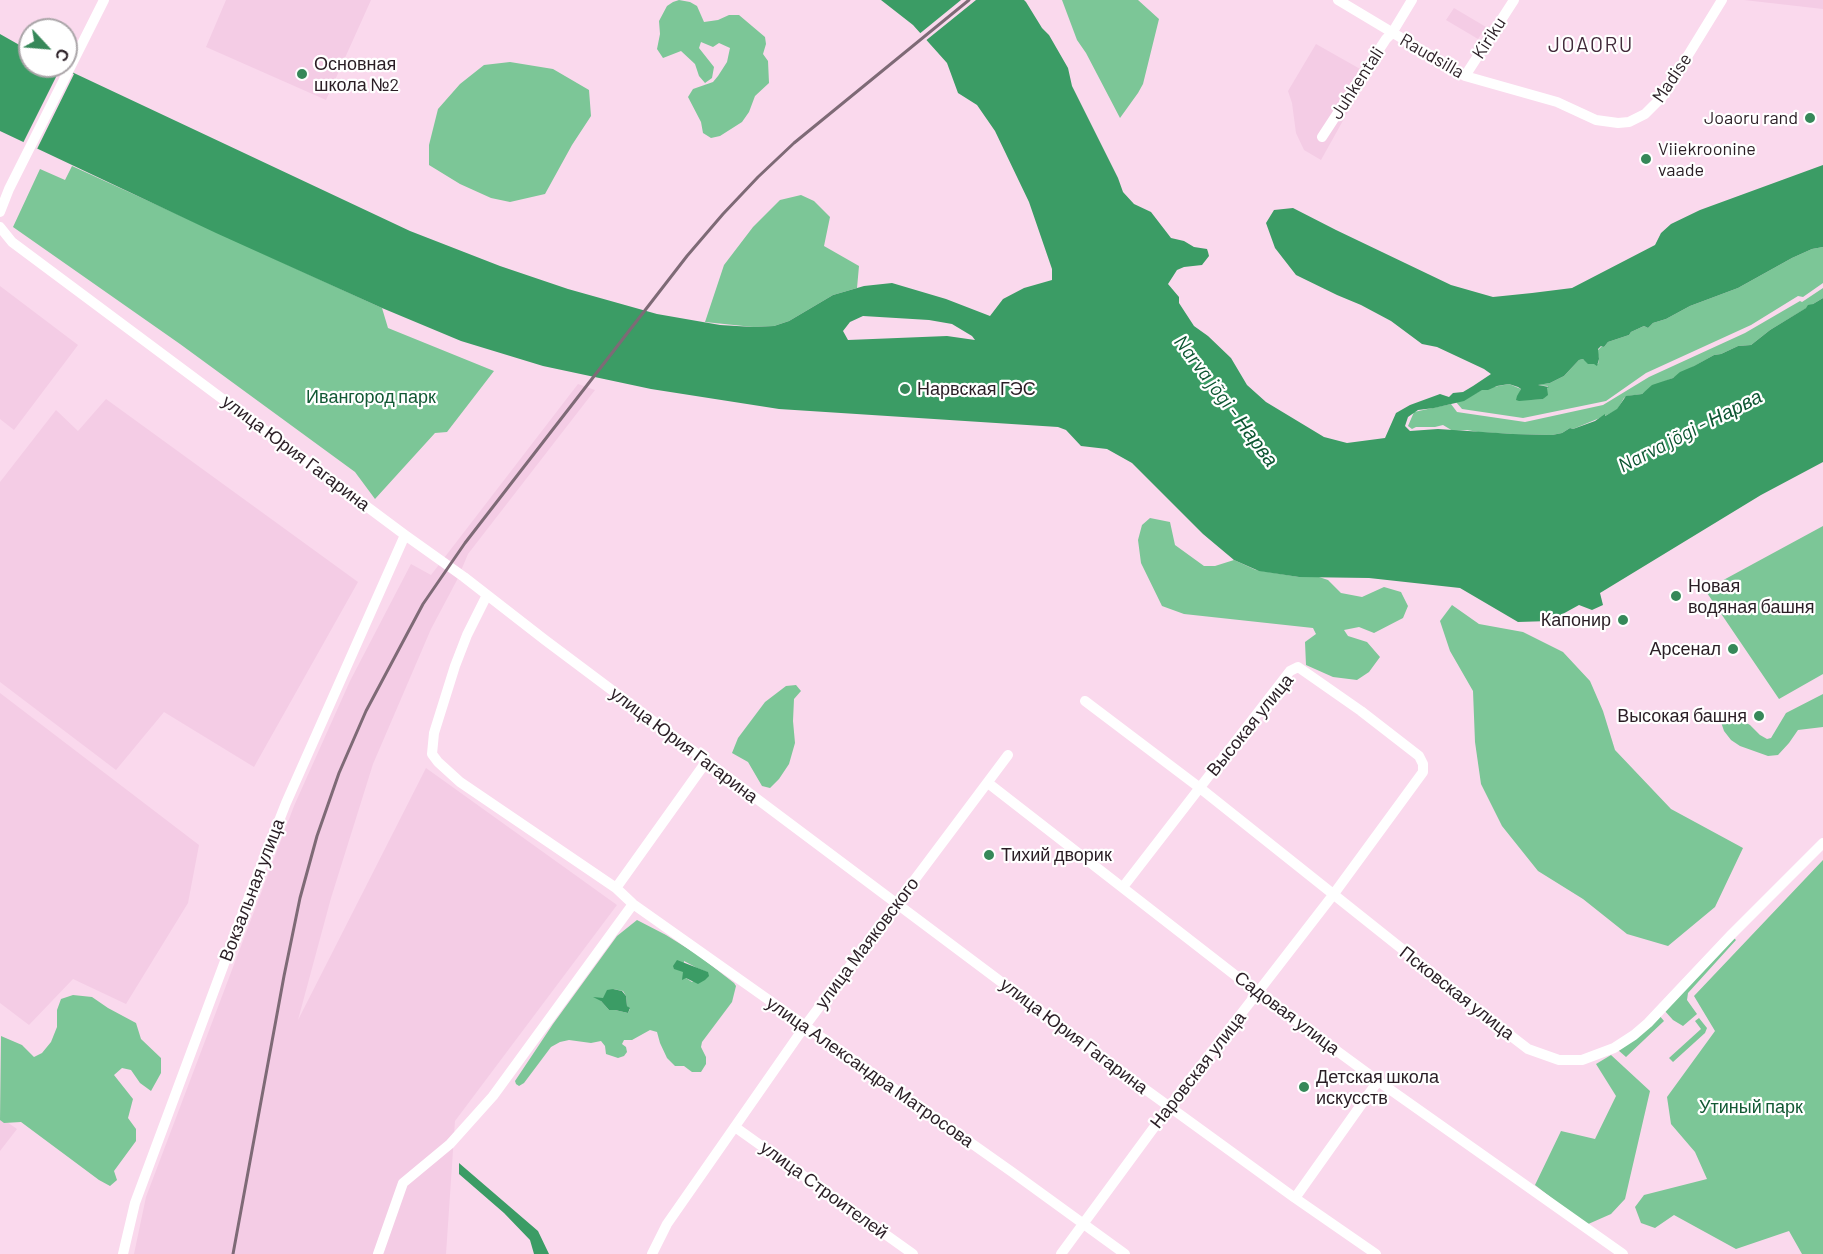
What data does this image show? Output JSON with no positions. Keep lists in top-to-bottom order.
{
  "streets": {
    "street": [
      "Kiriku",
      "Raudsilla",
      "Madise",
      "Juhkentali",
      "улица Юрия Гагарина",
      "Высокая улица",
      "Вокзальная улица",
      "улица Маяковского",
      "Псковская улица",
      "Садовая улица",
      "Наровская улица",
      "улица Александра Матросова",
      "улица Строителей"
    ]
  },
  "crossings": [
    ["Kiriku", "Raudsilla"],
    ["Raudsilla", "Madise"],
    ["Raudsilla", "Juhkentali"],
    ["улица Юрия Гагарина", "Вокзальная улица"],
    ["улица Юрия Гагарина", "улица Маяковского"],
    ["улица Юрия Гагарина", "Наровская улица"],
    ["улица Юрия Гагарина", "улица Александра Матросова"],
    ["Высокая улица", "Псковская улица"],
    ["Высокая улица", "Садовая улица"],
    ["Высокая улица", "Наровская улица"],
    ["улица Маяковского", "Садовая улица"],
    ["улица Маяковского", "улица Александра Матросова"],
    ["улица Маяковского", "улица Строителей"],
    ["Псковская улица", "Наровская улица"],
    ["Садовая улица", "Наровская улица"],
    ["Наровская улица", "улица Александра Матросова"]
  ],
  "districts": ["JOAORU"],
  "water": ["Narva jõgi - Нарва"],
  "parks": ["Ивангород парк", "Утиный парк"],
  "places": [
    "Основная школа №2",
    "Joaoru rand",
    "Viiekroonine vaade",
    "Нарвская ГЭС",
    "Новая водяная башня",
    "Капонир",
    "Арсенал",
    "Высокая башня",
    "Тихий дворик",
    "Детская школа искусств"
  ],
  "north": "bottom right"
}
